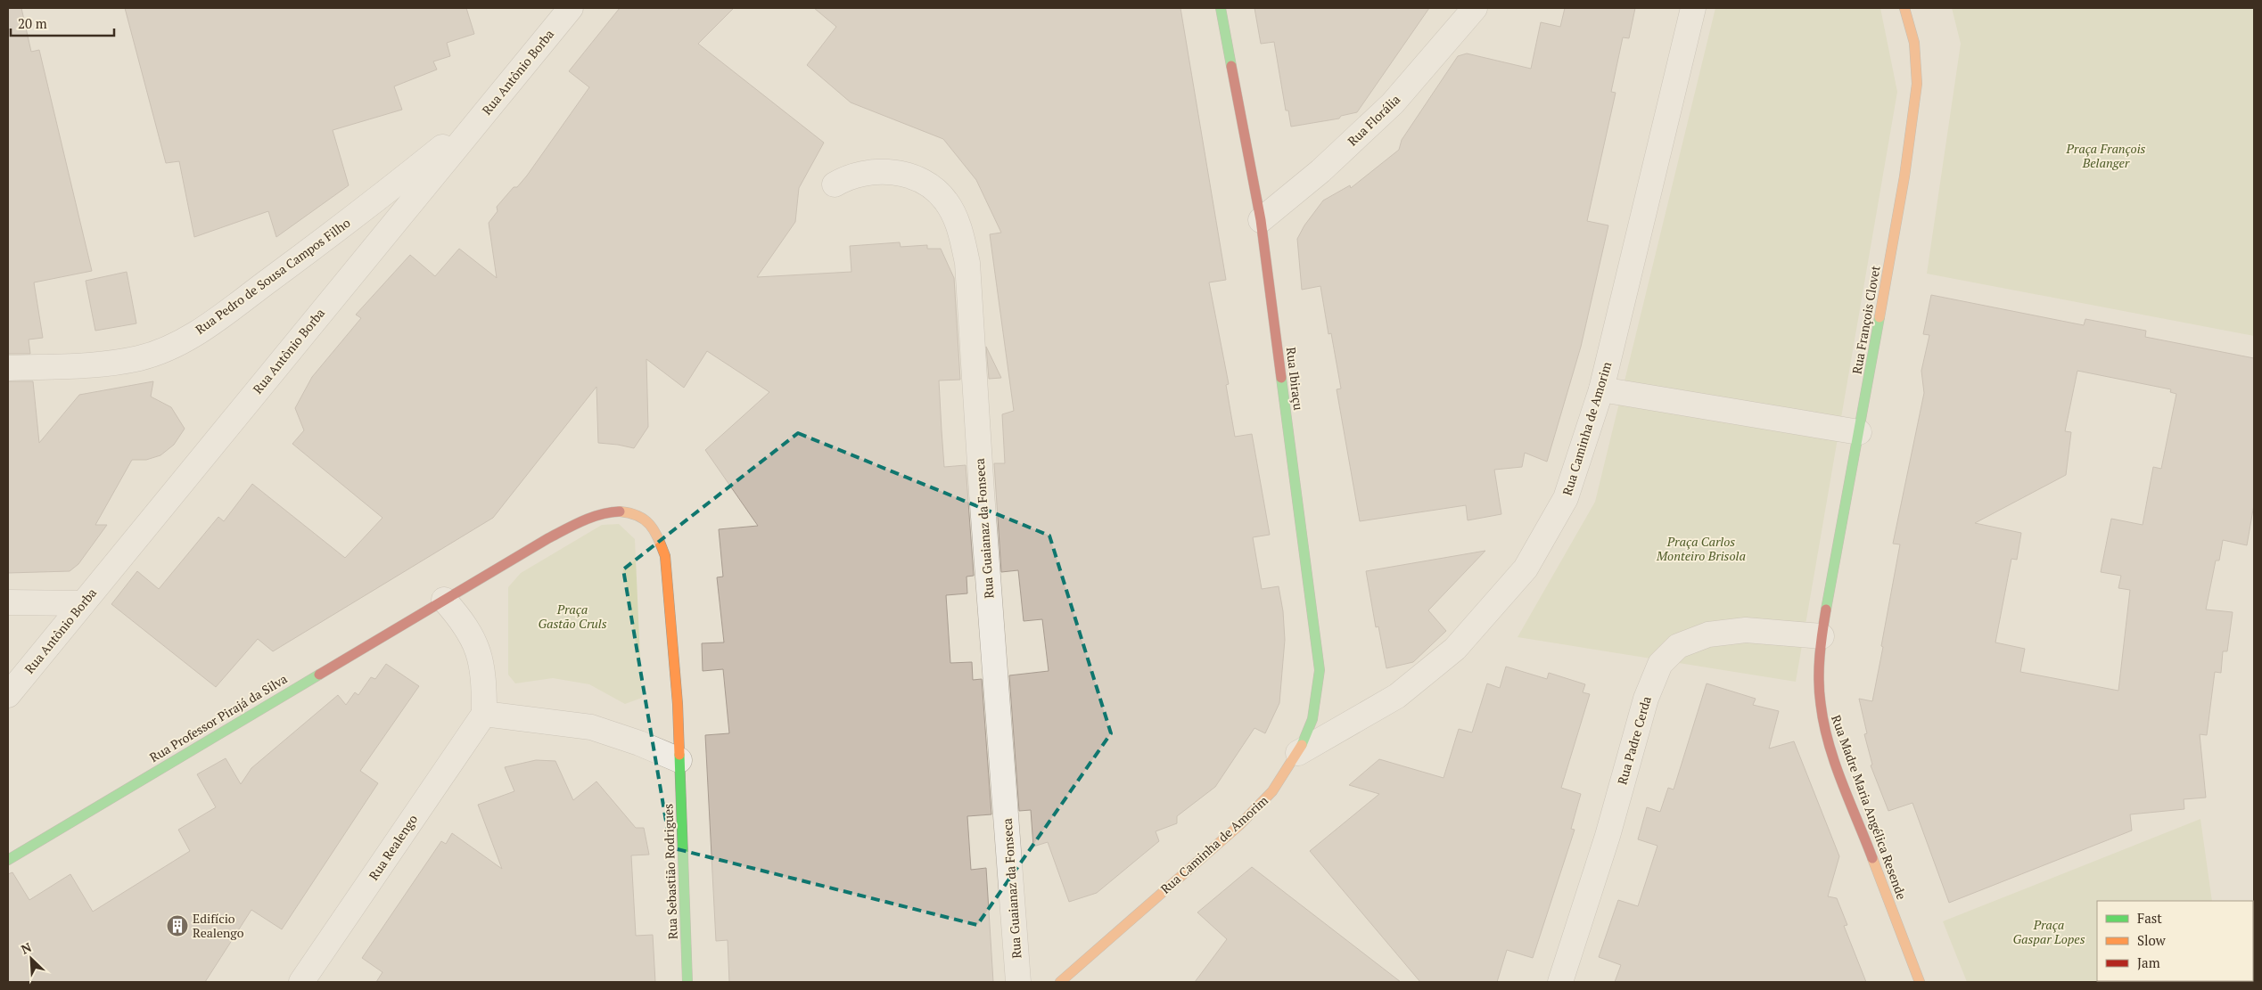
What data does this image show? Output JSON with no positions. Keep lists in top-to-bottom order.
{
  "streets": {
    "street": [
      "Rua Antônio Borba",
      "Rua Florália",
      "Rua Pedro de Sousa Campos Filho",
      "Rua François Clovet",
      "Rua Ibiraçu",
      "Rua Caminha de Amorim",
      "Rua Guaianaz da Fonseca",
      "Rua Professor Pirajá da Silva",
      "Rua Padre Cerda",
      "Rua Madre Maria Angélica Resende",
      "Rua Realengo",
      "Rua Sebastião Rodrigues"
    ]
  },
  "crossings": [
    ["Rua Antônio Borba", "Rua Pedro de Sousa Campos Filho"],
    ["Rua Florália", "Rua Ibiraçu"],
    ["Rua François Clovet", "Rua Padre Cerda"],
    ["Rua François Clovet", "Rua Madre Maria Angélica Resende"],
    ["Rua Ibiraçu", "Rua Caminha de Amorim"],
    ["Rua Padre Cerda", "Rua Madre Maria Angélica Resende"]
  ],
  "parks": [
    "Praça François Belanger",
    "Praça Carlos Monteiro Brisola",
    "Praça Gastão Cruls",
    "Praça Gaspar Lopes"
  ],
  "places": {
    "building": ["Edifício Realengo"]
  },
  "legend": ["Fast", "Slow", "Jam"],
  "scale_bar": "20 m",
  "north": "top left"
}
